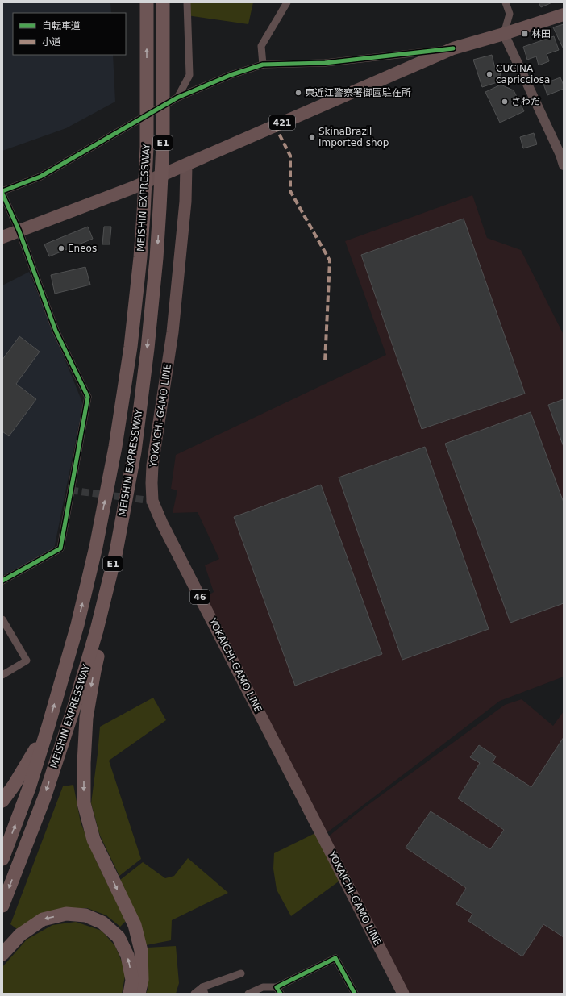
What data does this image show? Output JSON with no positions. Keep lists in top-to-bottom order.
{
  "streets": {
    "highway": ["421", "E1", "MEISHIN EXPRESSWAY"],
    "main road": ["YOKAICHI-GAMO LINE", "46"]
  },
  "crossings": [
    ["421", "YOKAICHI-GAMO LINE"]
  ],
  "places": {
    "transit": ["林田"],
    "other": [
      "CUCINA capricciosa",
      "東近江警察署御園駐在所",
      "さわだ",
      "SkinaBrazil Imported shop",
      "Eneos"
    ]
  },
  "legend": ["自転車道", "小道"]
}
